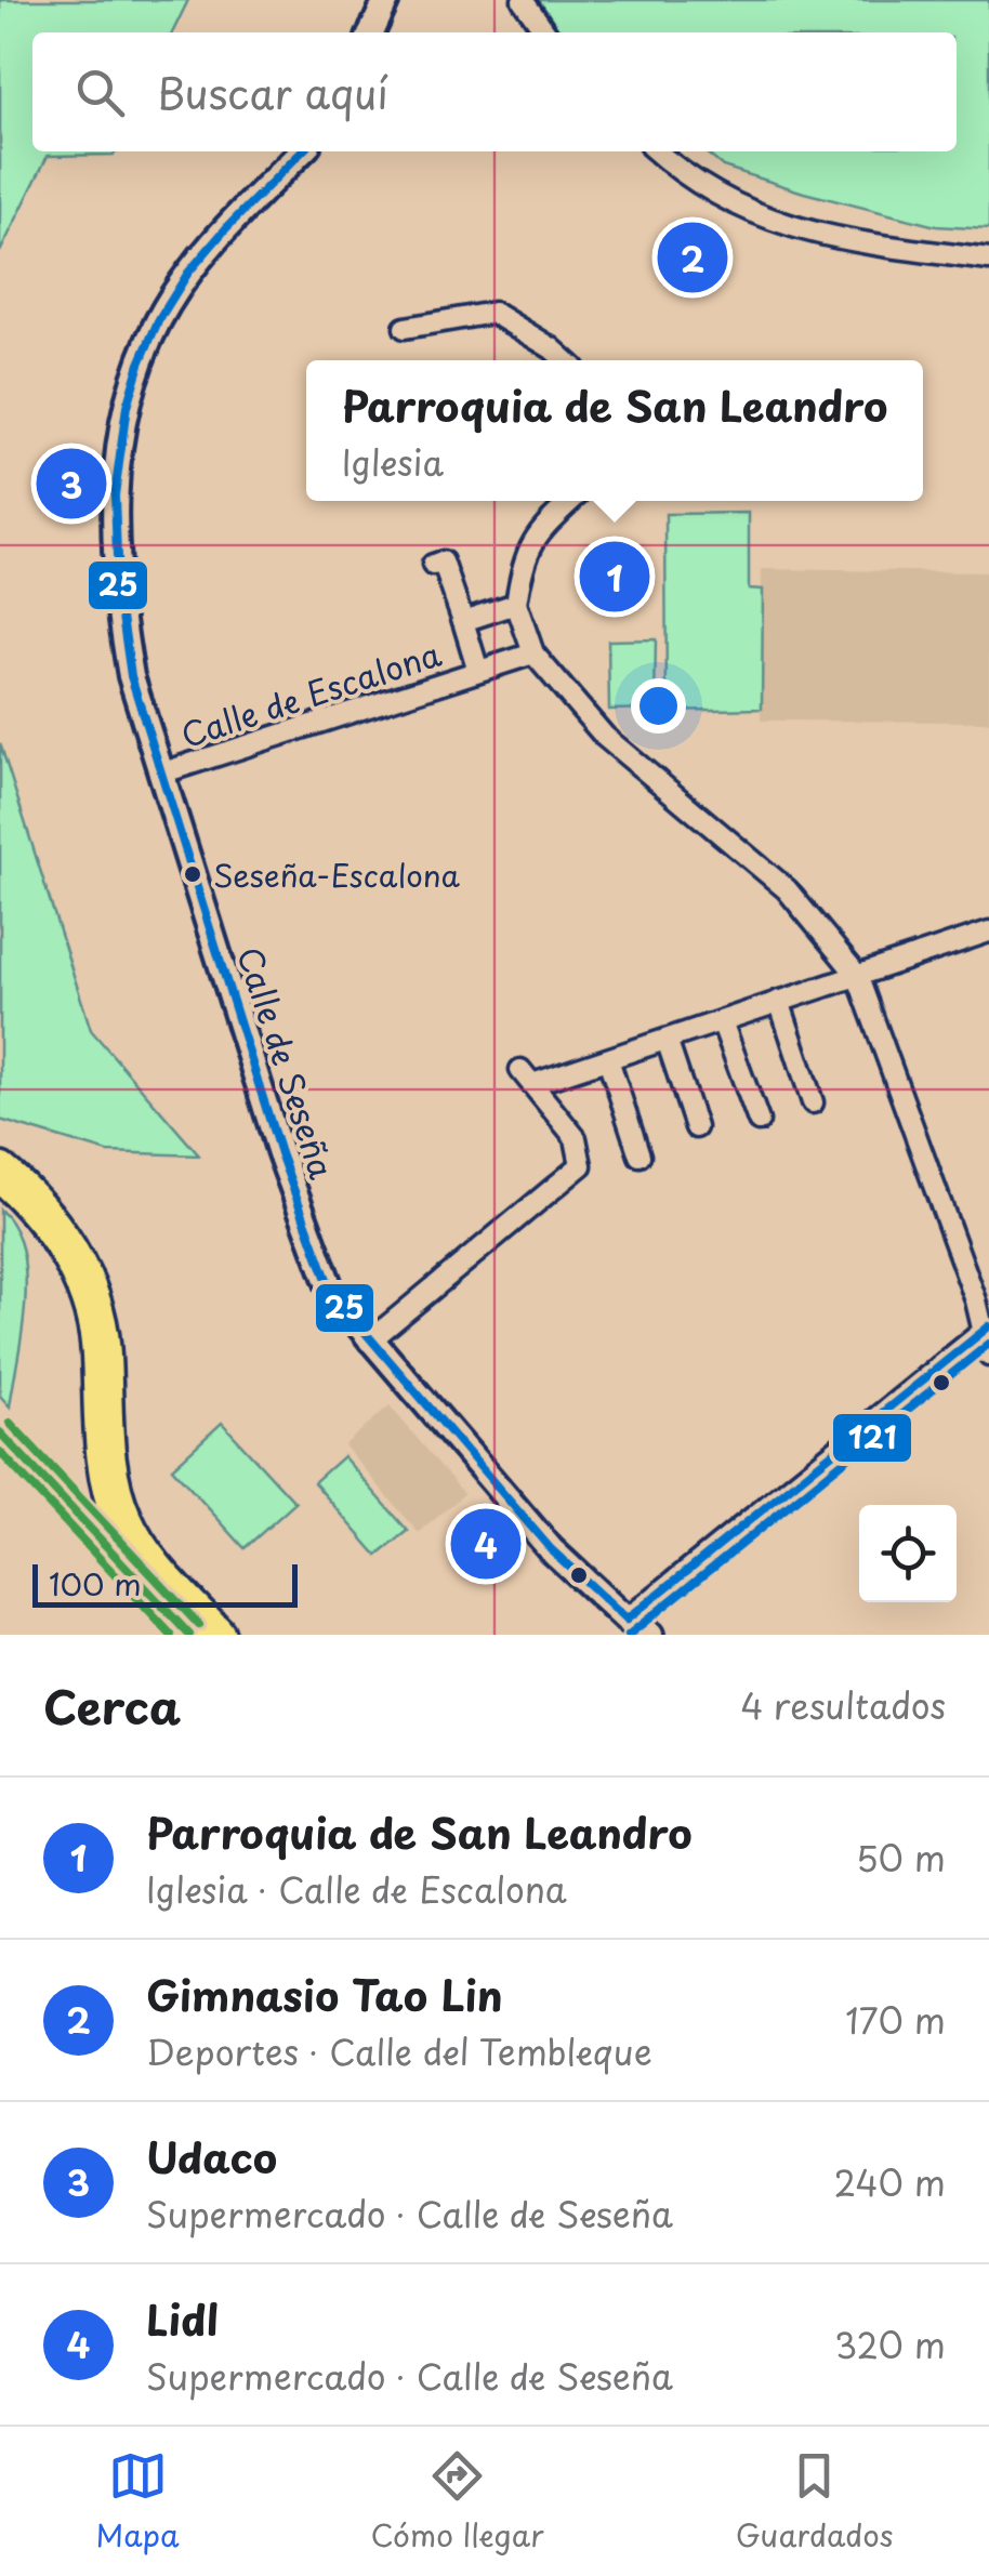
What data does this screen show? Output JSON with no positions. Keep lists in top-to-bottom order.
{
  "streets": {
    "street": ["Calle de Escalona", "Calle de Seseña"]
  },
  "crossings": [
    ["Calle de Escalona", "Calle de Seseña"]
  ],
  "places": ["Seseña-Escalona"],
  "lines": ["transit line 25", "transit line 121"],
  "scale_bar": "100 m",
  "page": {
    "search": "Buscar aquí",
    "pins": [
      "2",
      "3",
      "1",
      "4"
    ],
    "popup": ["Parroquia de San Leandro", "Iglesia"],
    "scale": "100 m",
    "heading": ["Cerca", "4 resultados"],
    "list": [
      {
        "mark": "1",
        "name": "Parroquia de San Leandro",
        "note": "Iglesia · Calle de Escalona",
        "value": "50 m"
      },
      {
        "mark": "2",
        "name": "Gimnasio Tao Lin",
        "note": "Deportes · Calle del Tembleque",
        "value": "170 m"
      },
      {
        "mark": "3",
        "name": "Udaco",
        "note": "Supermercado · Calle de Seseña",
        "value": "240 m"
      },
      {
        "mark": "4",
        "name": "Lidl",
        "note": "Supermercado · Calle de Seseña",
        "value": "320 m"
      }
    ],
    "nav": ["Mapa", "Cómo llegar", "Guardados"]
  }
}
